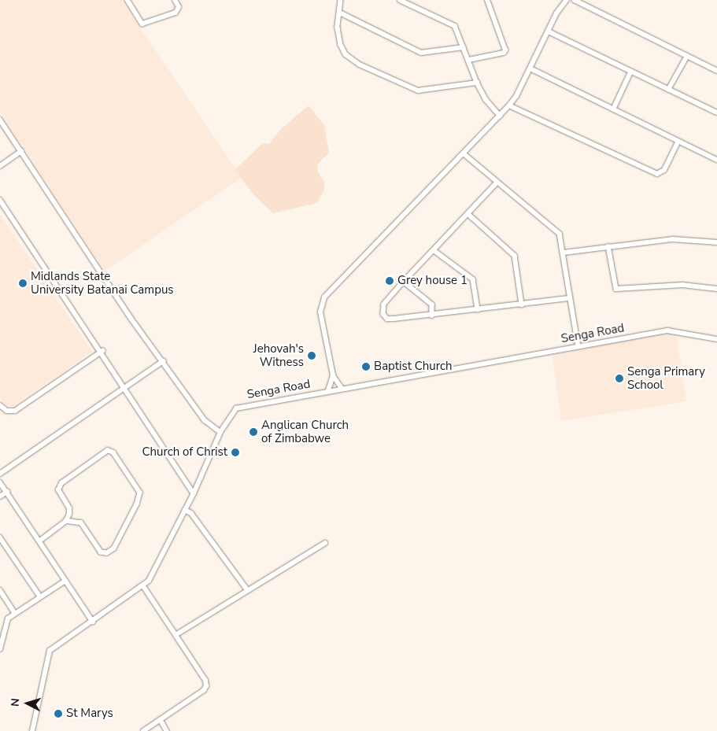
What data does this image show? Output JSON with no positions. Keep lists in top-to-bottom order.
{
  "streets": {
    "street": ["Senga Road"]
  },
  "places": [
    "Grey house 1",
    "Midlands State University Batanai Campus",
    "Jehovah's Witness",
    "Baptist Church",
    "Senga Primary School",
    "Anglican Church of Zimbabwe",
    "Church of Christ",
    "St Marys"
  ],
  "north": "left"
}
